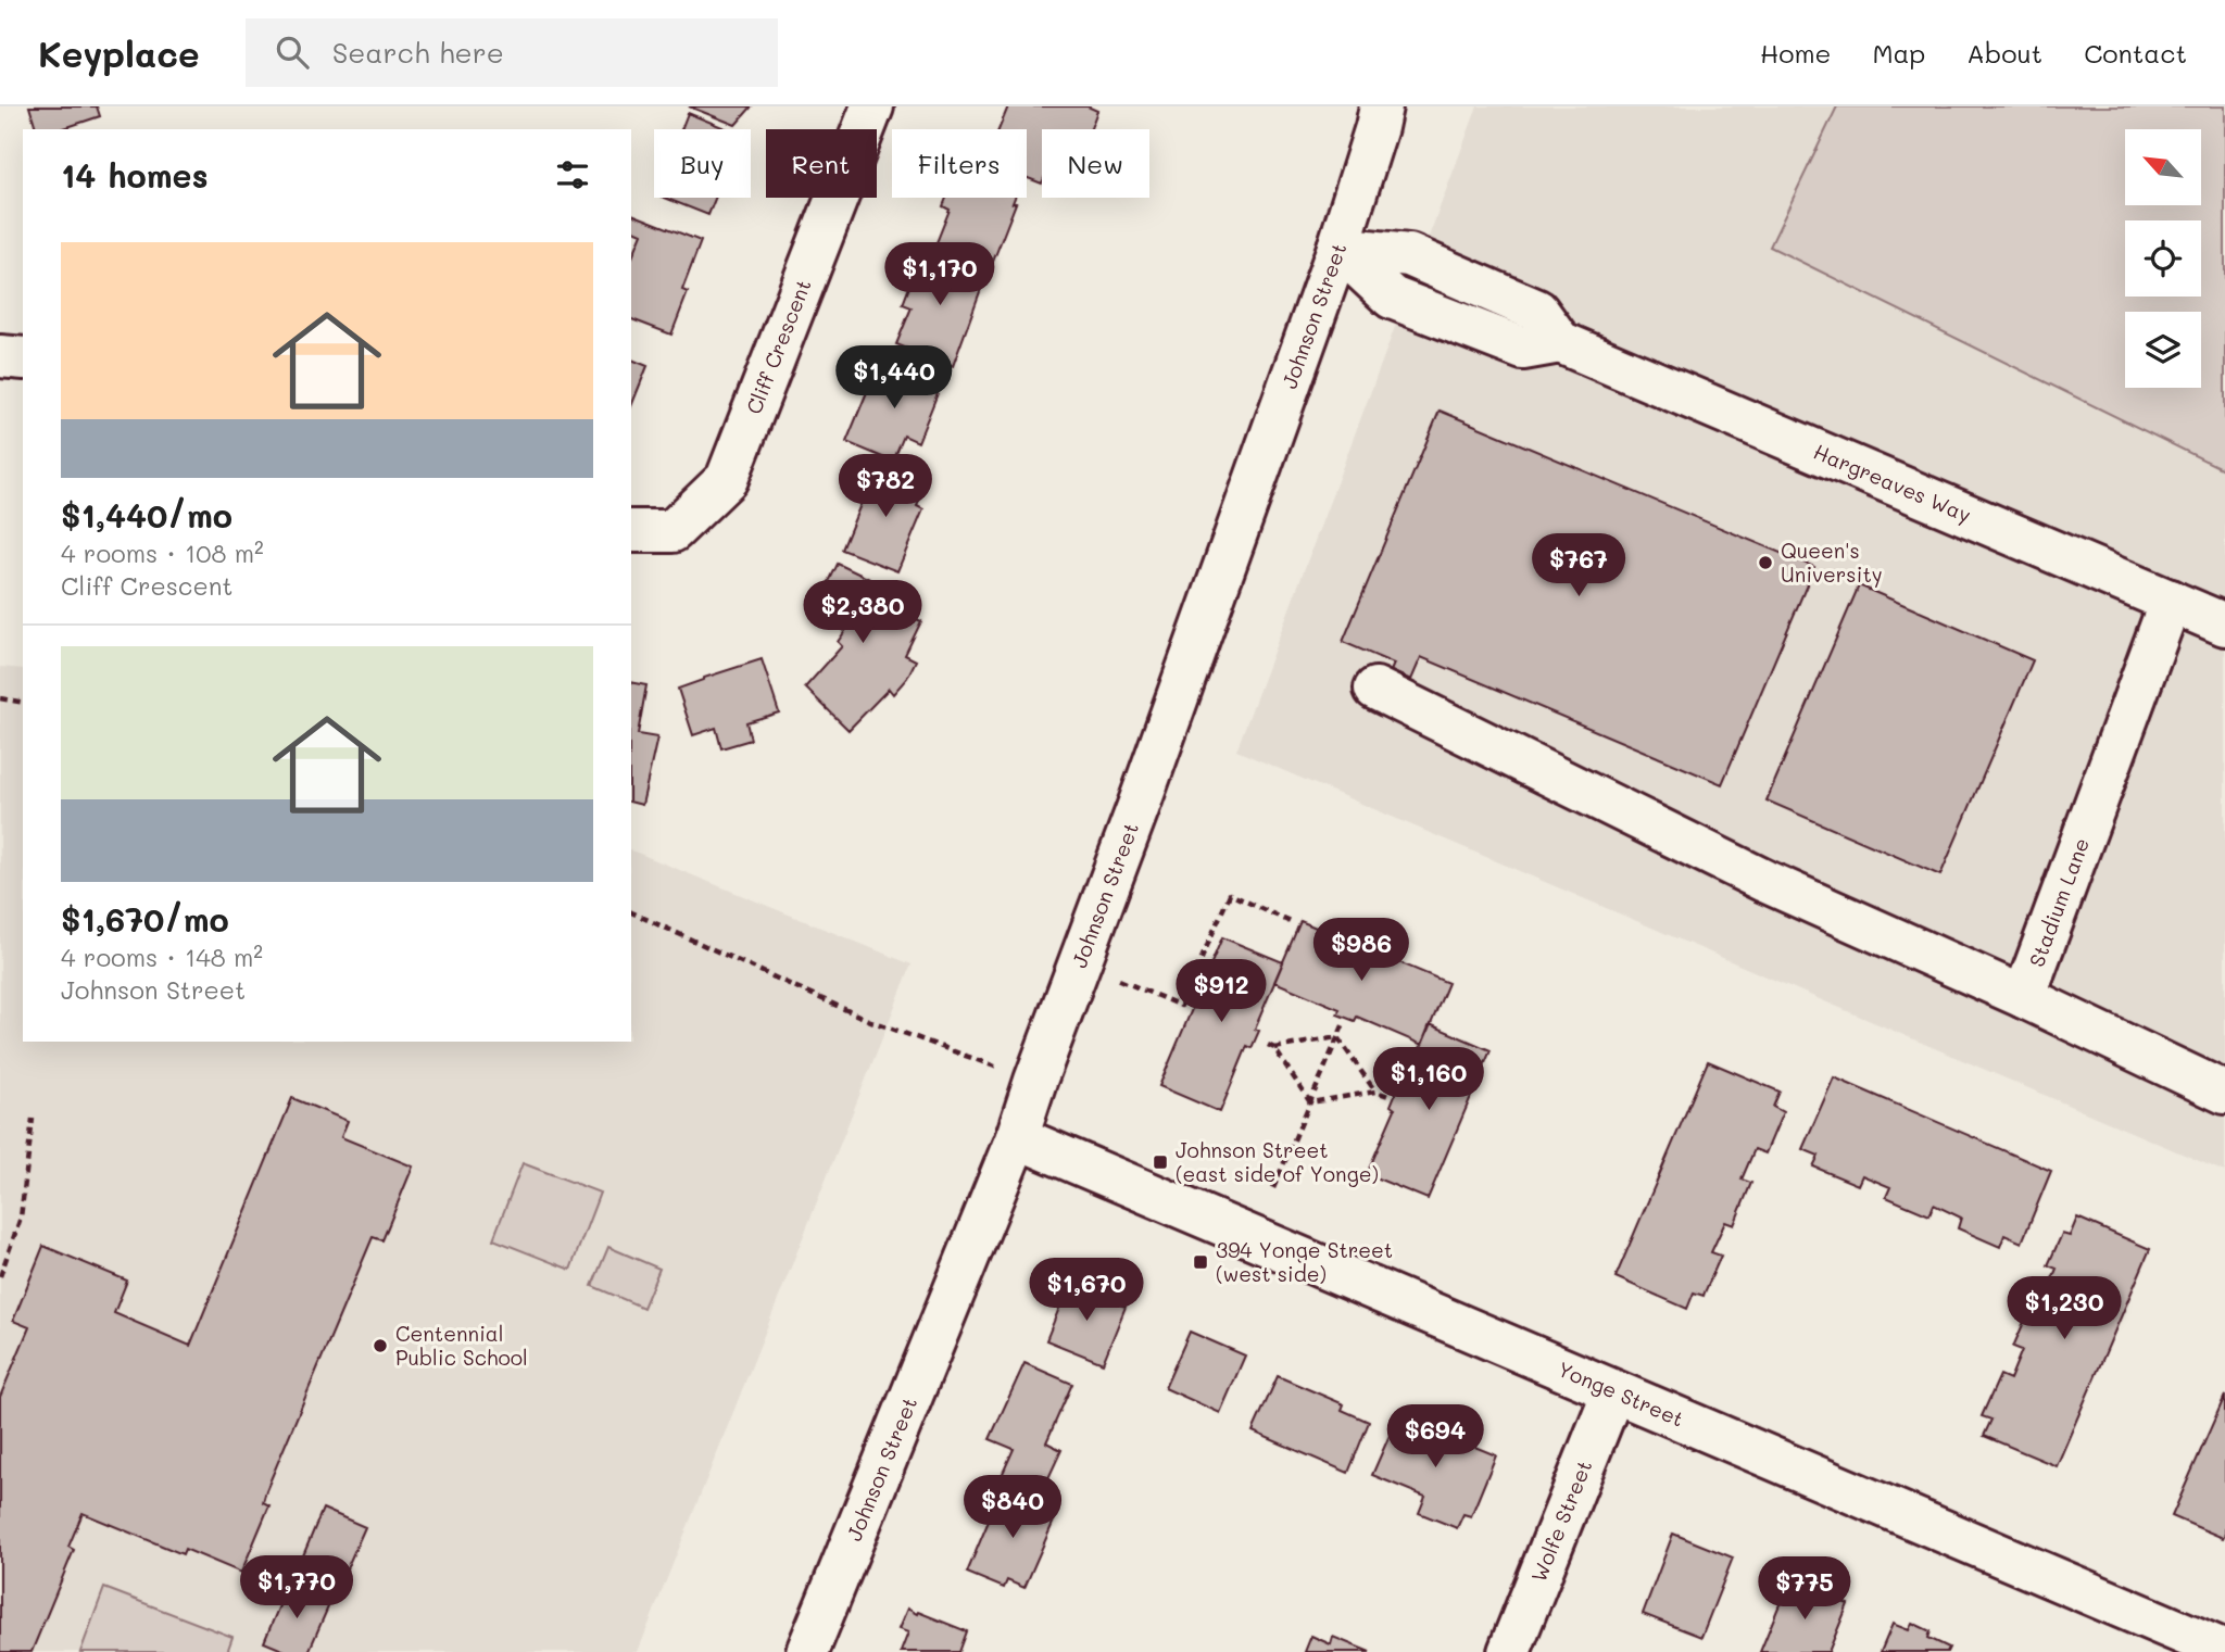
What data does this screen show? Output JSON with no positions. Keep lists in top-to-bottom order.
{
  "streets": {
    "street": [
      "Johnson Street",
      "Cliff Crescent",
      "Hargreaves Way",
      "Stadium Lane",
      "Yonge Street",
      "Wolfe Street"
    ]
  },
  "crossings": [
    ["Johnson Street", "Hargreaves Way"],
    ["Johnson Street", "Yonge Street"],
    ["Hargreaves Way", "Stadium Lane"],
    ["Yonge Street", "Wolfe Street"]
  ],
  "places": {
    "other": ["Queen's University", "Centennial Public School"],
    "transit": ["Johnson Street (east side of Yonge)", "394 Yonge Street (west side)"]
  },
  "north": "top left",
  "page": {
    "header": "Keyplace",
    "search": "Search here",
    "nav": [
      "Home",
      "Map",
      "About",
      "Contact"
    ],
    "chip": [
      "Buy",
      "Rent",
      "Filters",
      "New"
    ],
    "heading": "14 homes",
    "list": [
      {
        "name": "$1,440/mo",
        "note": "4 rooms · 108 m² · Cliff Crescent"
      },
      {
        "name": "$1,670/mo",
        "note": "4 rooms · 148 m² · Johnson Street"
      }
    ],
    "price": [
      "$1,170",
      "$1,440",
      "$782",
      "$767",
      "$2,380",
      "$986",
      "$912",
      "$1,160",
      "$1,670",
      "$1,230",
      "$694",
      "$840",
      "$1,770",
      "$775"
    ]
  }
}
